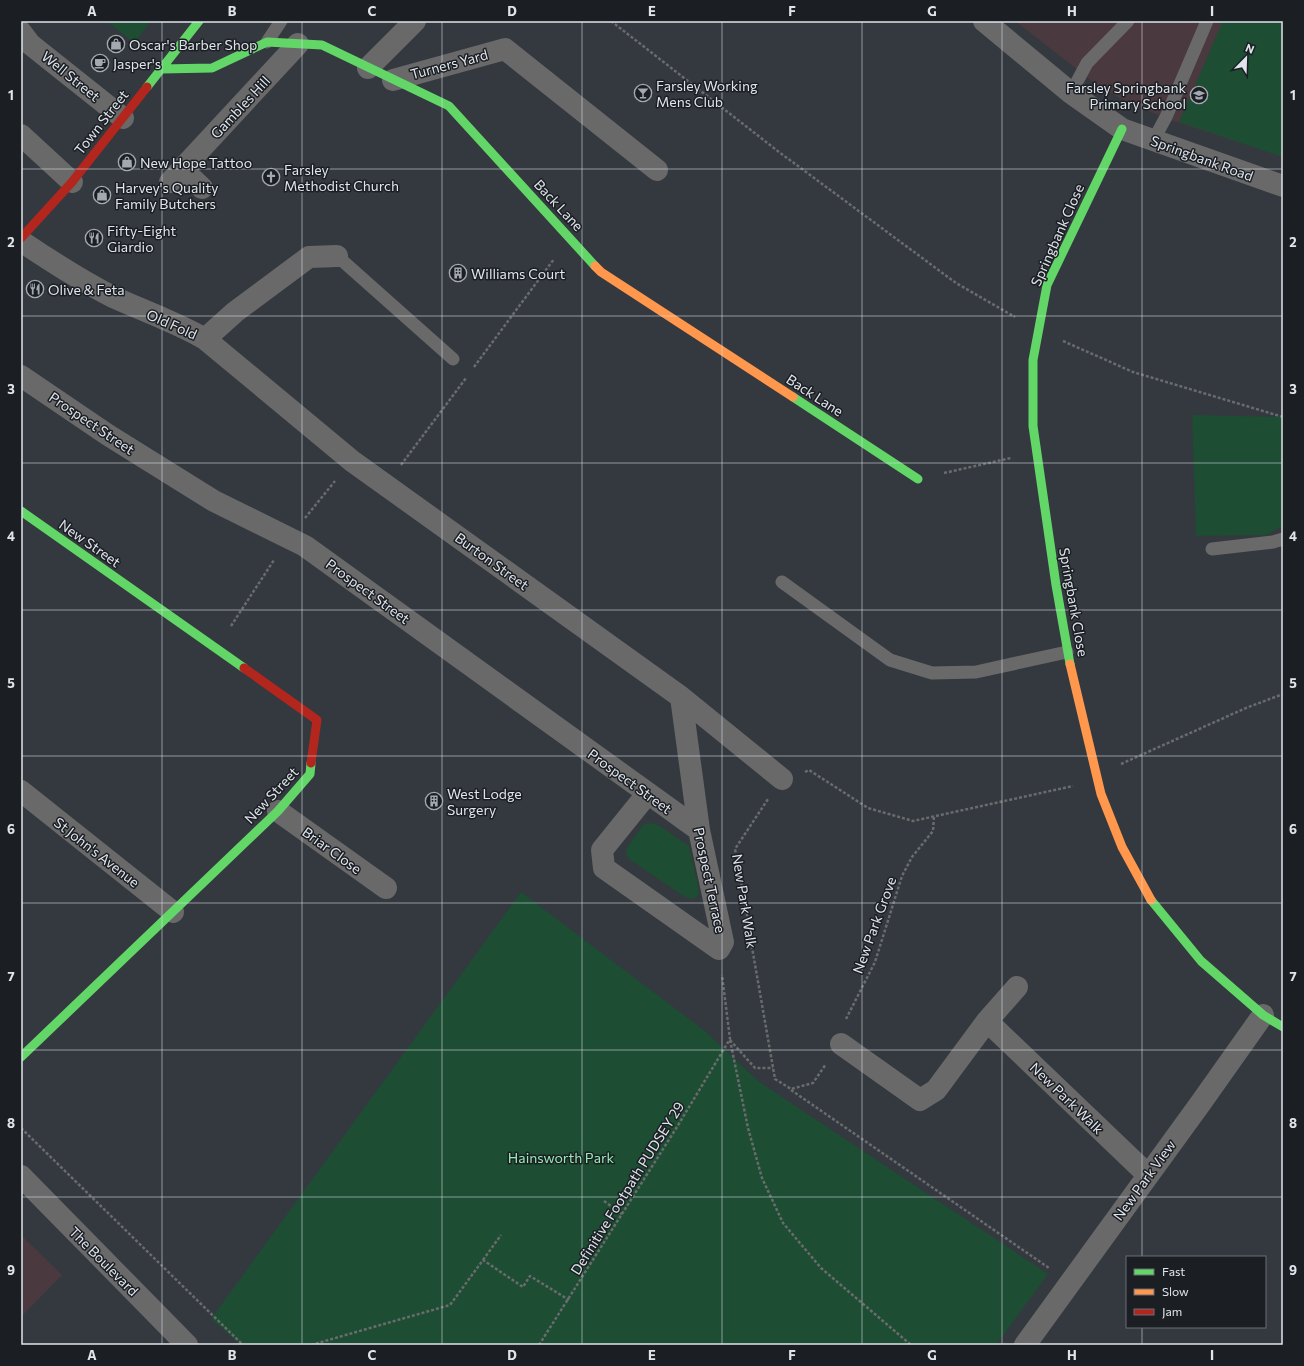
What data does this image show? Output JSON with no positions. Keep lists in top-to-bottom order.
{
  "streets": {
    "street": [
      "Turners Yard",
      "Well Street",
      "Gambles Hill",
      "Town Street",
      "Springbank Road",
      "Back Lane",
      "Springbank Close",
      "Old Fold",
      "Prospect Street",
      "New Street",
      "Burton Street",
      "Briar Close",
      "St John's Avenue",
      "Prospect Terrace",
      "New Park Walk",
      "New Park View",
      "The Boulevard"
    ],
    "path": ["New Park Grove", "Definitive Footpath PUDSEY 29"]
  },
  "crossings": [
    ["Turners Yard", "Back Lane"],
    ["Well Street", "Town Street"],
    ["Gambles Hill", "Back Lane"],
    ["Town Street", "Back Lane"],
    ["Springbank Road", "Springbank Close"],
    ["Springbank Close", "New Park View"],
    ["Old Fold", "Burton Street"],
    ["Prospect Street", "Prospect Terrace"],
    ["New Street", "Briar Close"],
    ["New Street", "St John's Avenue"],
    ["Burton Street", "Prospect Terrace"],
    ["Burton Street", "New Park Walk"],
    ["New Park Walk", "New Park View"]
  ],
  "parks": ["Hainsworth Park"],
  "places": {
    "shop": ["Oscar's Barber Shop", "New Hope Tattoo", "Harvey's Quality Family Butchers"],
    "cafe": ["Jasper's"],
    "bar": ["Farsley Working Mens Club"],
    "school or university": ["Farsley Springbank Primary School"],
    "church": ["Farsley Methodist Church"],
    "restaurant": ["Fifty-Eight Giardio", "Olive & Feta"],
    "building": ["Williams Court", "West Lodge Surgery"]
  },
  "legend": ["Fast", "Slow", "Jam"],
  "north": "top right",
  "grid": {
    "columns": [
      "A",
      "B",
      "C",
      "D",
      "E",
      "F",
      "G",
      "H",
      "I"
    ],
    "rows": [
      "1",
      "2",
      "3",
      "4",
      "5",
      "6",
      "7",
      "8",
      "9"
    ]
  }
}
